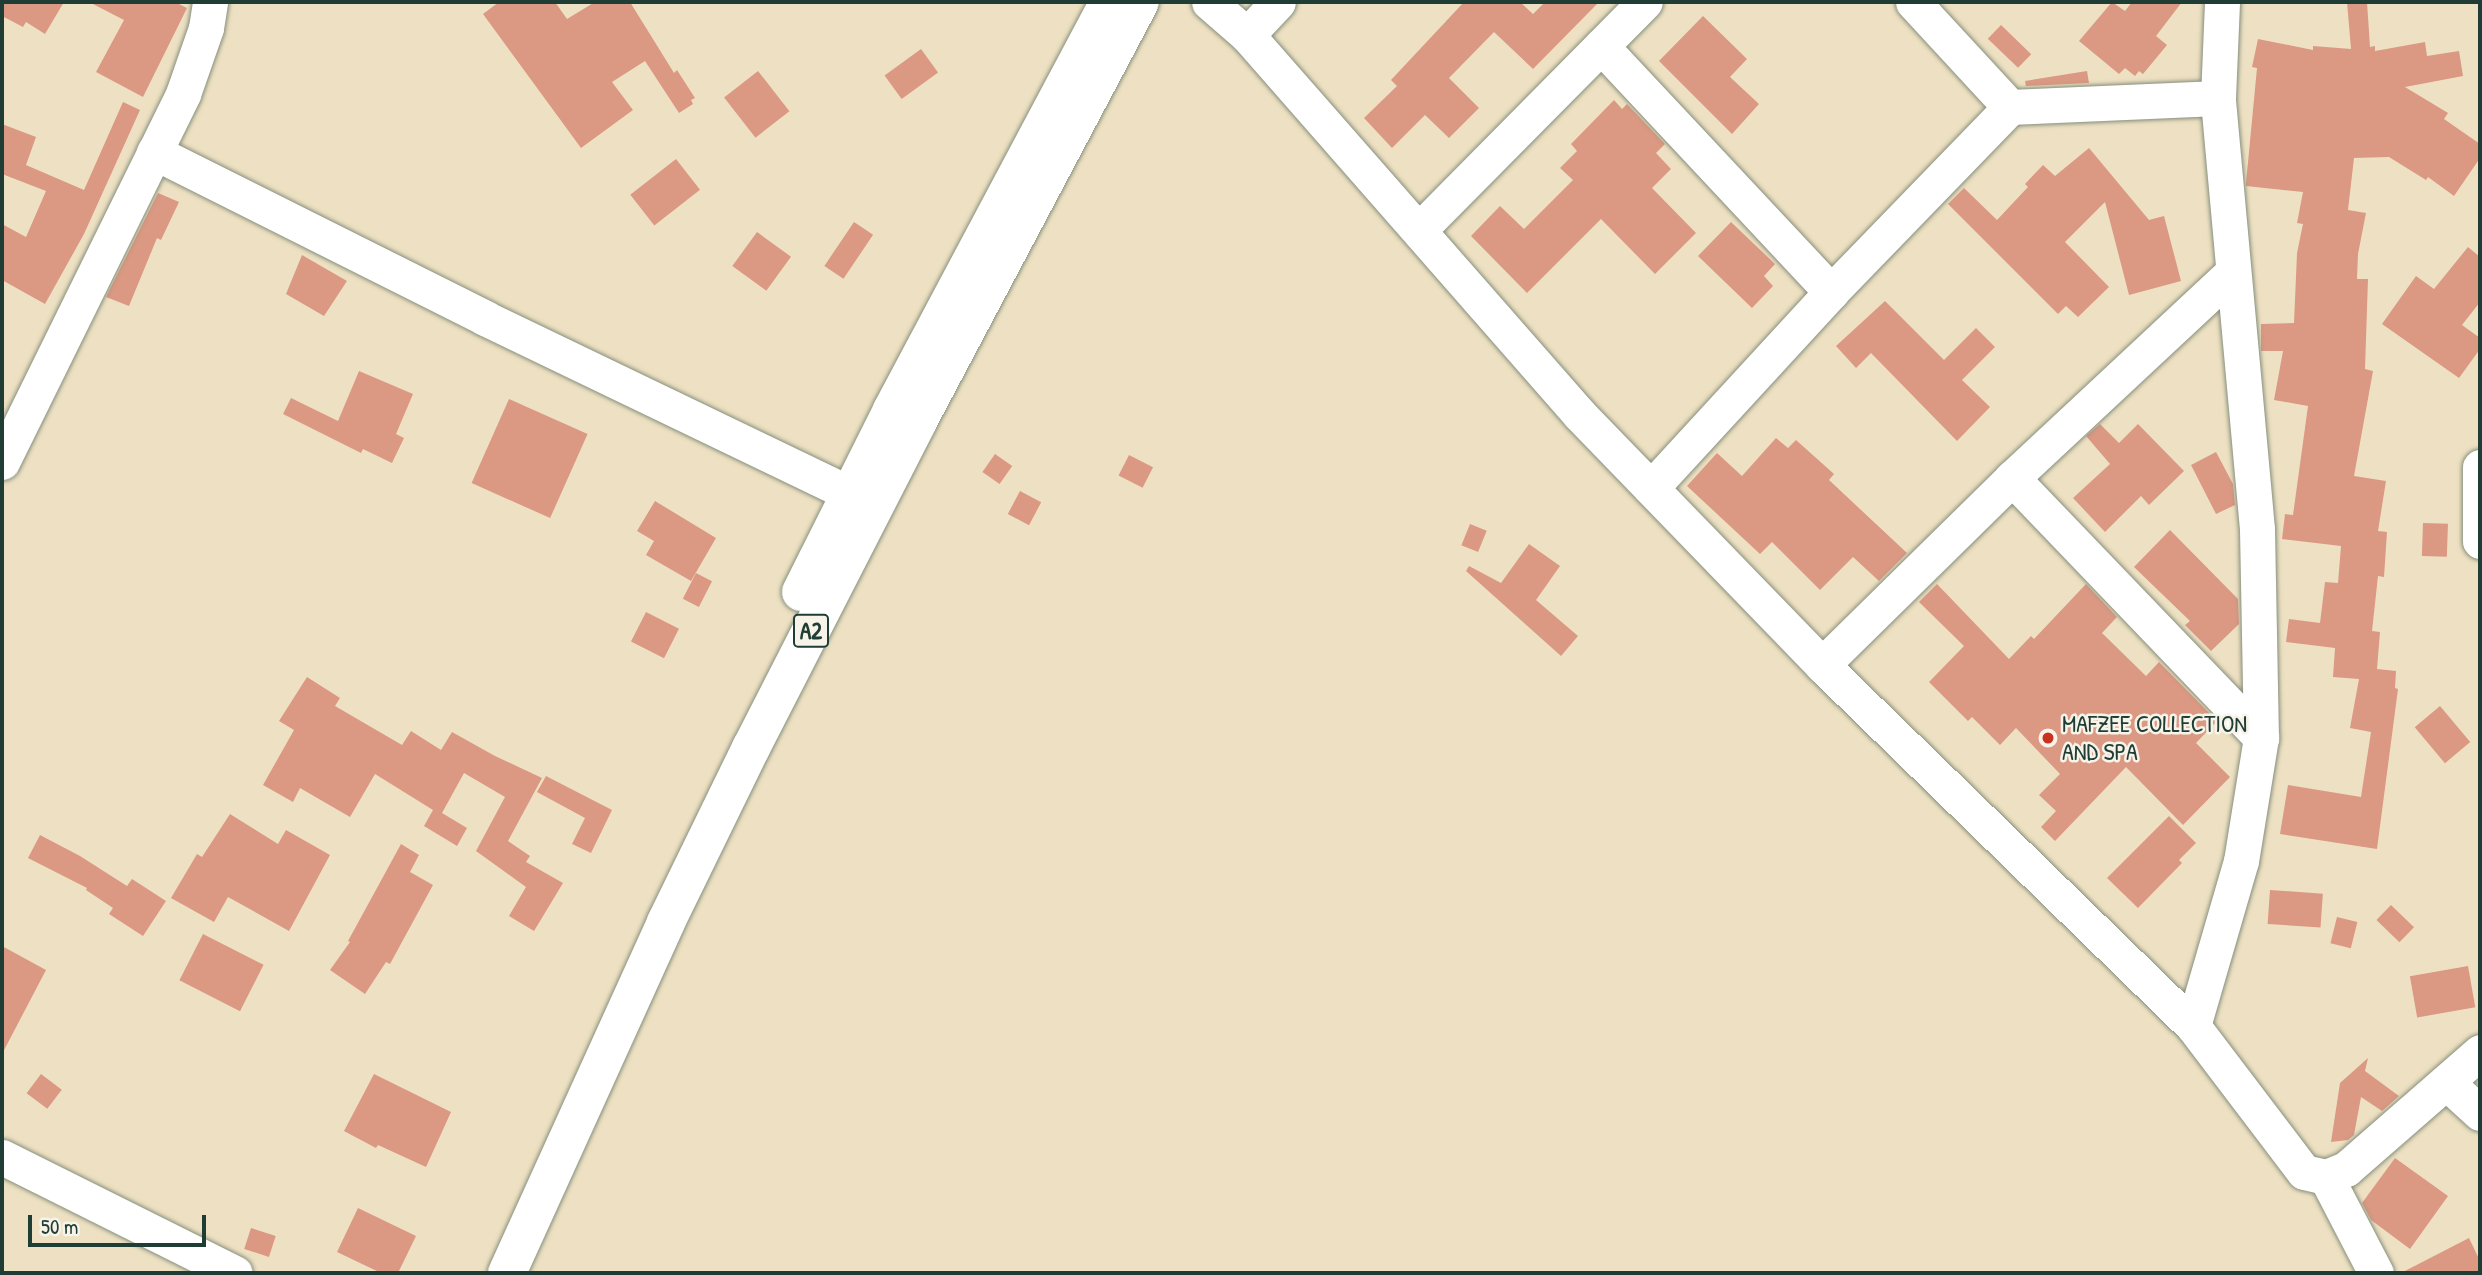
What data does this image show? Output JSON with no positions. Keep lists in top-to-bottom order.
{
  "streets": {
    "highway": ["A2"]
  },
  "places": ["MAFZEE COLLECTION AND SPA"],
  "scale_bar": "50 m"
}
